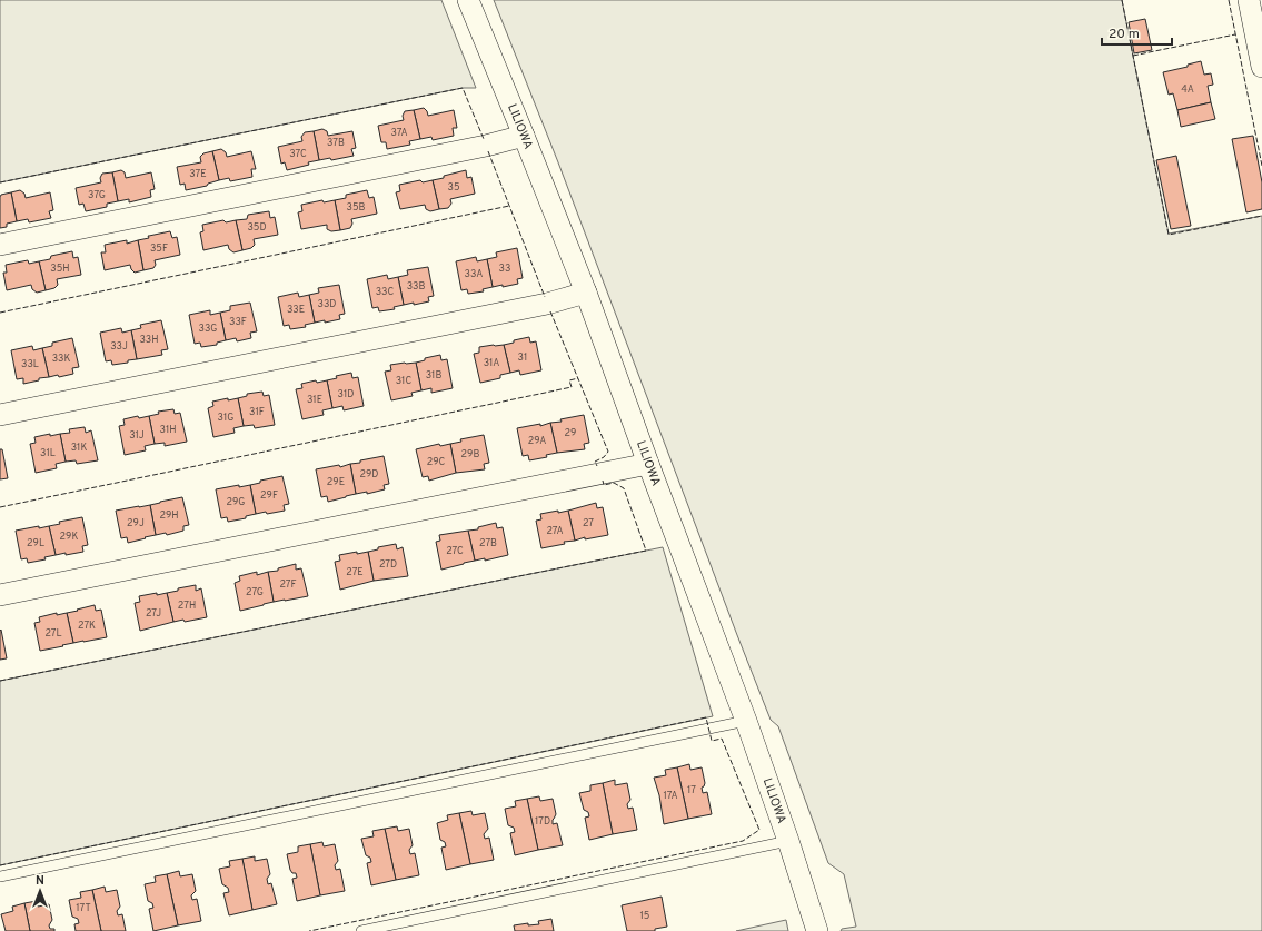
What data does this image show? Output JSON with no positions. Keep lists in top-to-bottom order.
{
  "streets": {
    "street": ["LILIOWA"]
  },
  "house_numbers": [
    "4A",
    "37A",
    "37B",
    "37C",
    "37E",
    "35",
    "37G",
    "35B",
    "35D",
    "35F",
    "35H",
    "33",
    "33A",
    "33B",
    "33C",
    "33D",
    "33E",
    "33F",
    "33G",
    "33H",
    "33J",
    "31",
    "33K",
    "31A",
    "33L",
    "31B",
    "31C",
    "31D",
    "31E",
    "31F",
    "31G",
    "31H",
    "29",
    "31J",
    "29A",
    "31K",
    "31L",
    "29B",
    "29C",
    "29D",
    "29E",
    "29F",
    "29G",
    "29H",
    "29J",
    "27",
    "27A",
    "29K",
    "29L",
    "27B",
    "27C",
    "27D",
    "27E",
    "27F",
    "27G",
    "27H",
    "27J",
    "27K",
    "27L",
    "17",
    "17A",
    "17D",
    "17T",
    "15"
  ],
  "scale_bar": "20 m",
  "north": "top"
}
